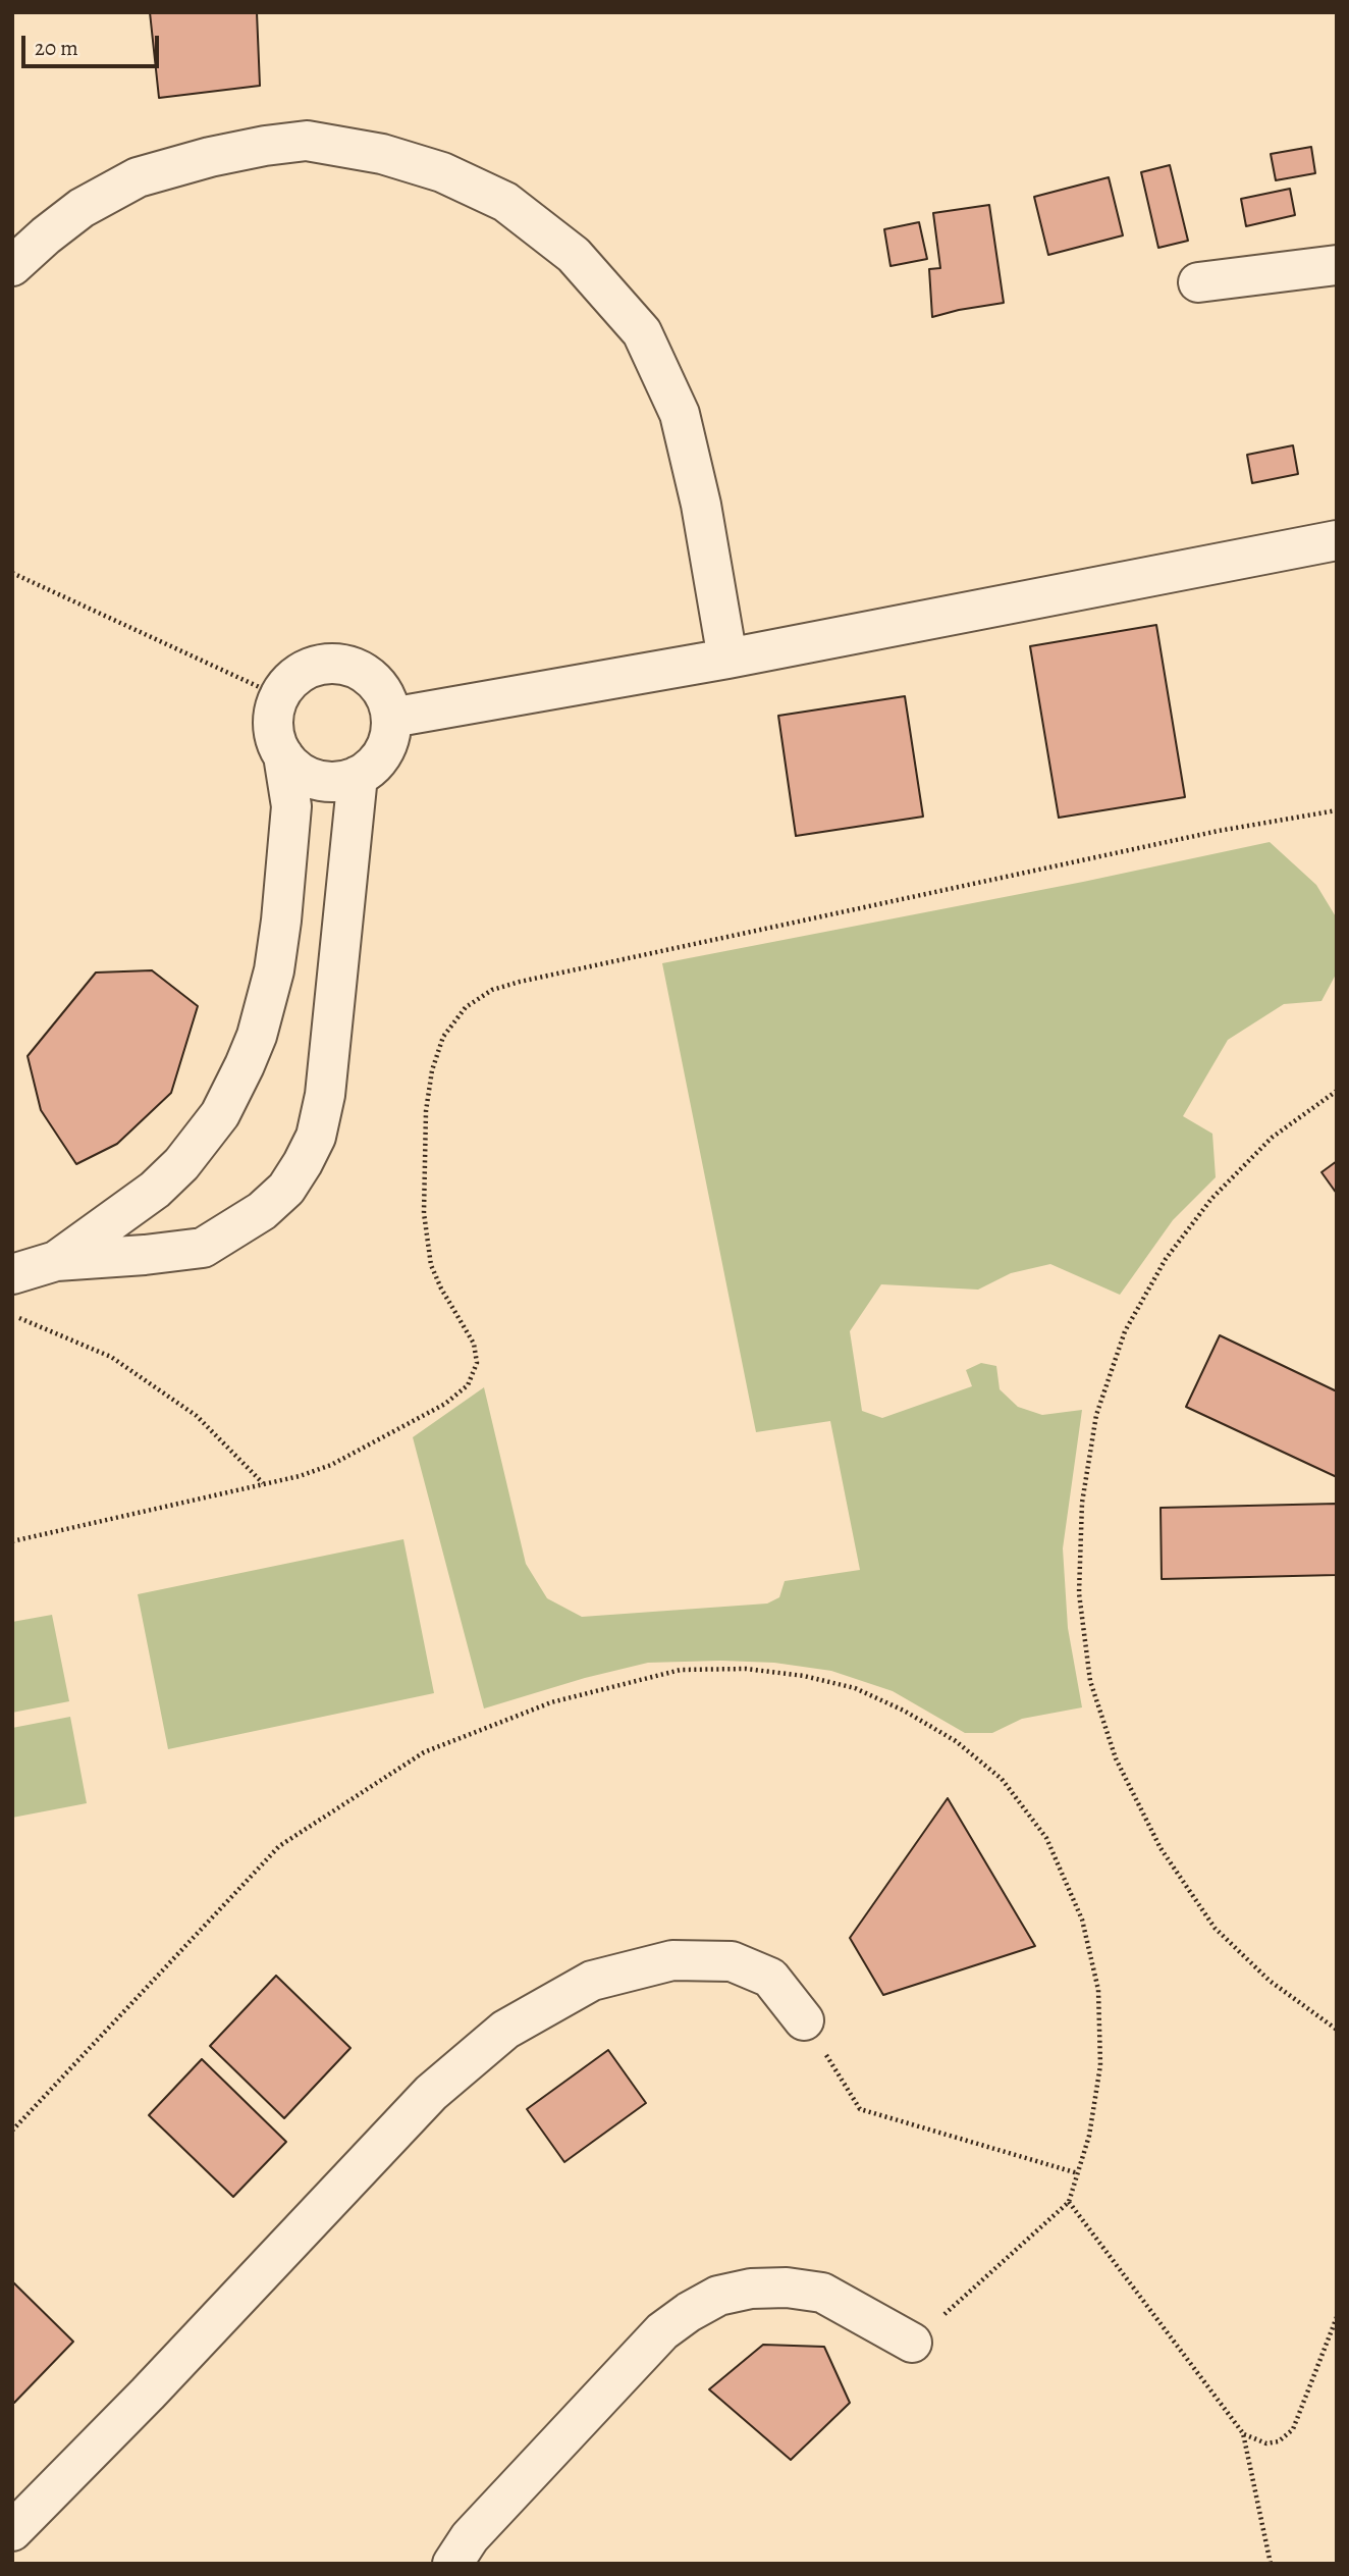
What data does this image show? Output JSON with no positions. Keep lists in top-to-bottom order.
{
  "scale_bar": "20 m"
}
